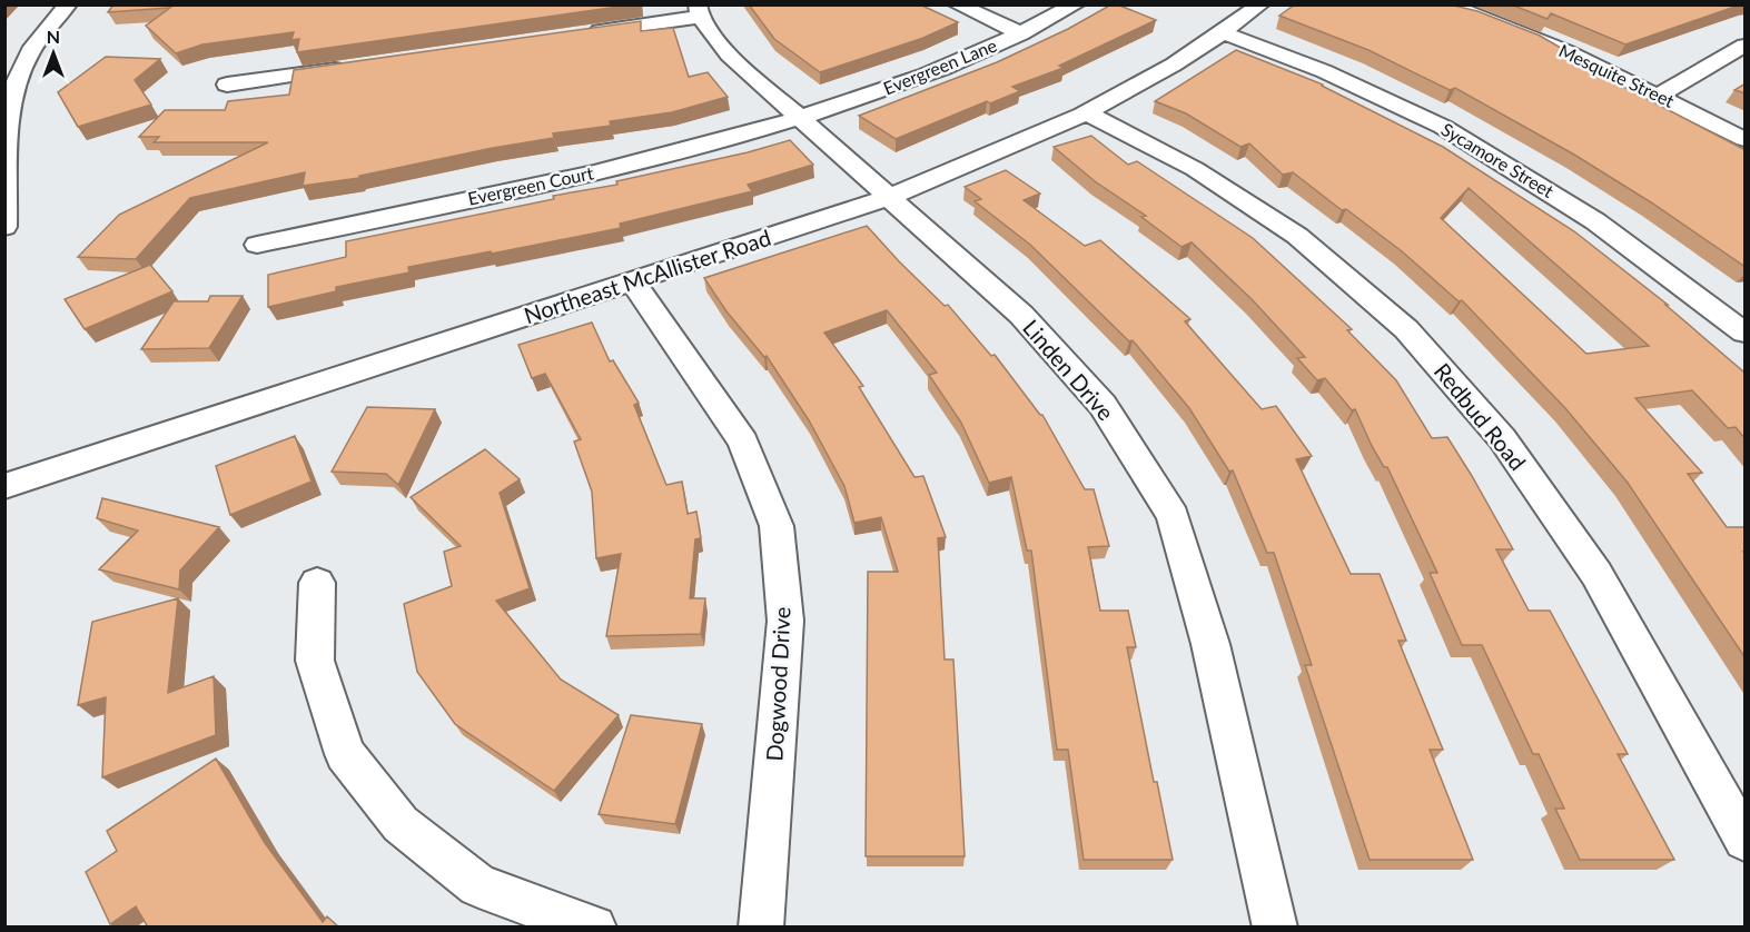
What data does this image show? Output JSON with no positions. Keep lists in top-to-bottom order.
{
  "streets": {
    "street": [
      "Evergreen Lane",
      "Mesquite Street",
      "Sycamore Street",
      "Evergreen Court",
      "Northeast McAllister Road",
      "Linden Drive",
      "Redbud Road",
      "Dogwood Drive"
    ]
  },
  "crossings": [
    ["Evergreen Lane", "Evergreen Court"],
    ["Evergreen Lane", "Linden Drive"],
    ["Sycamore Street", "Northeast McAllister Road"],
    ["Evergreen Court", "Linden Drive"],
    ["Northeast McAllister Road", "Linden Drive"],
    ["Northeast McAllister Road", "Redbud Road"],
    ["Northeast McAllister Road", "Dogwood Drive"]
  ],
  "north": "top"
}
